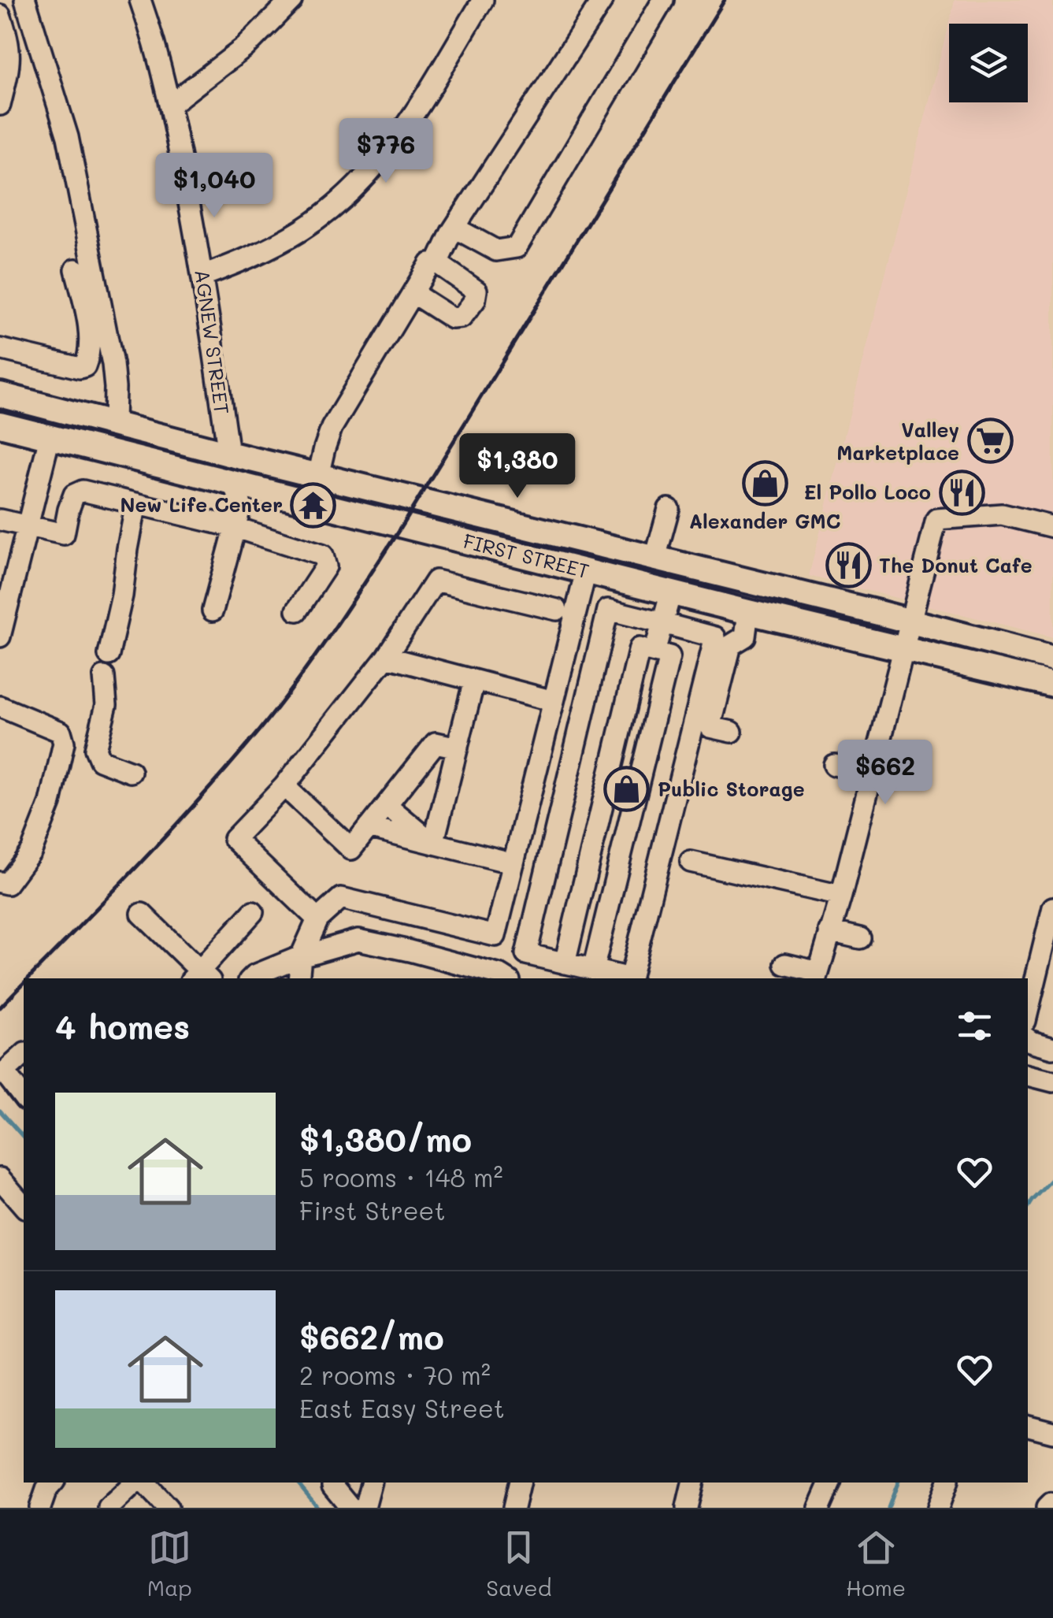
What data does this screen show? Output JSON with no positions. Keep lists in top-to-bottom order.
{
  "streets": {
    "main road": ["FIRST STREET"],
    "street": ["AGNEW STREET"]
  },
  "crossings": [
    ["AGNEW STREET", "FIRST STREET"]
  ],
  "places": {
    "supermarket": ["Valley Marketplace"],
    "shop": ["Alexander GMC", "Public Storage"],
    "restaurant": ["El Pollo Loco", "The Donut Cafe"],
    "temple": ["New Life Center"]
  },
  "page": {
    "price": [
      "$776",
      "$1,040",
      "$1,380",
      "$662"
    ],
    "heading": "4 homes",
    "list": [
      {
        "name": "$1,380/mo",
        "note": "5 rooms · 148 m² · First Street"
      },
      {
        "name": "$662/mo",
        "note": "2 rooms · 70 m² · East Easy Street"
      }
    ],
    "tabs": ["Map", "Saved", "Home"]
  }
}
